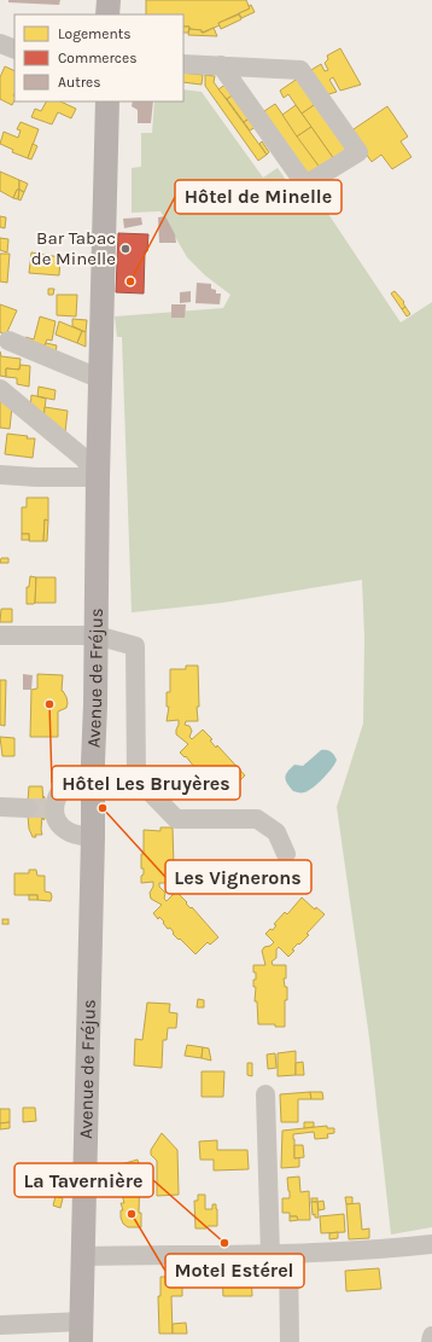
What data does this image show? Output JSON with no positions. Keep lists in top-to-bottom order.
{
  "streets": {
    "main road": ["Avenue de Fréjus"]
  },
  "places": [
    "Bar Tabac de Minelle",
    "Hôtel de Minelle",
    "Hôtel Les Bruyères",
    "Les Vignerons",
    "Motel Estérel",
    "La Tavernière"
  ],
  "legend": ["Logements", "Commerces", "Autres"]
}
